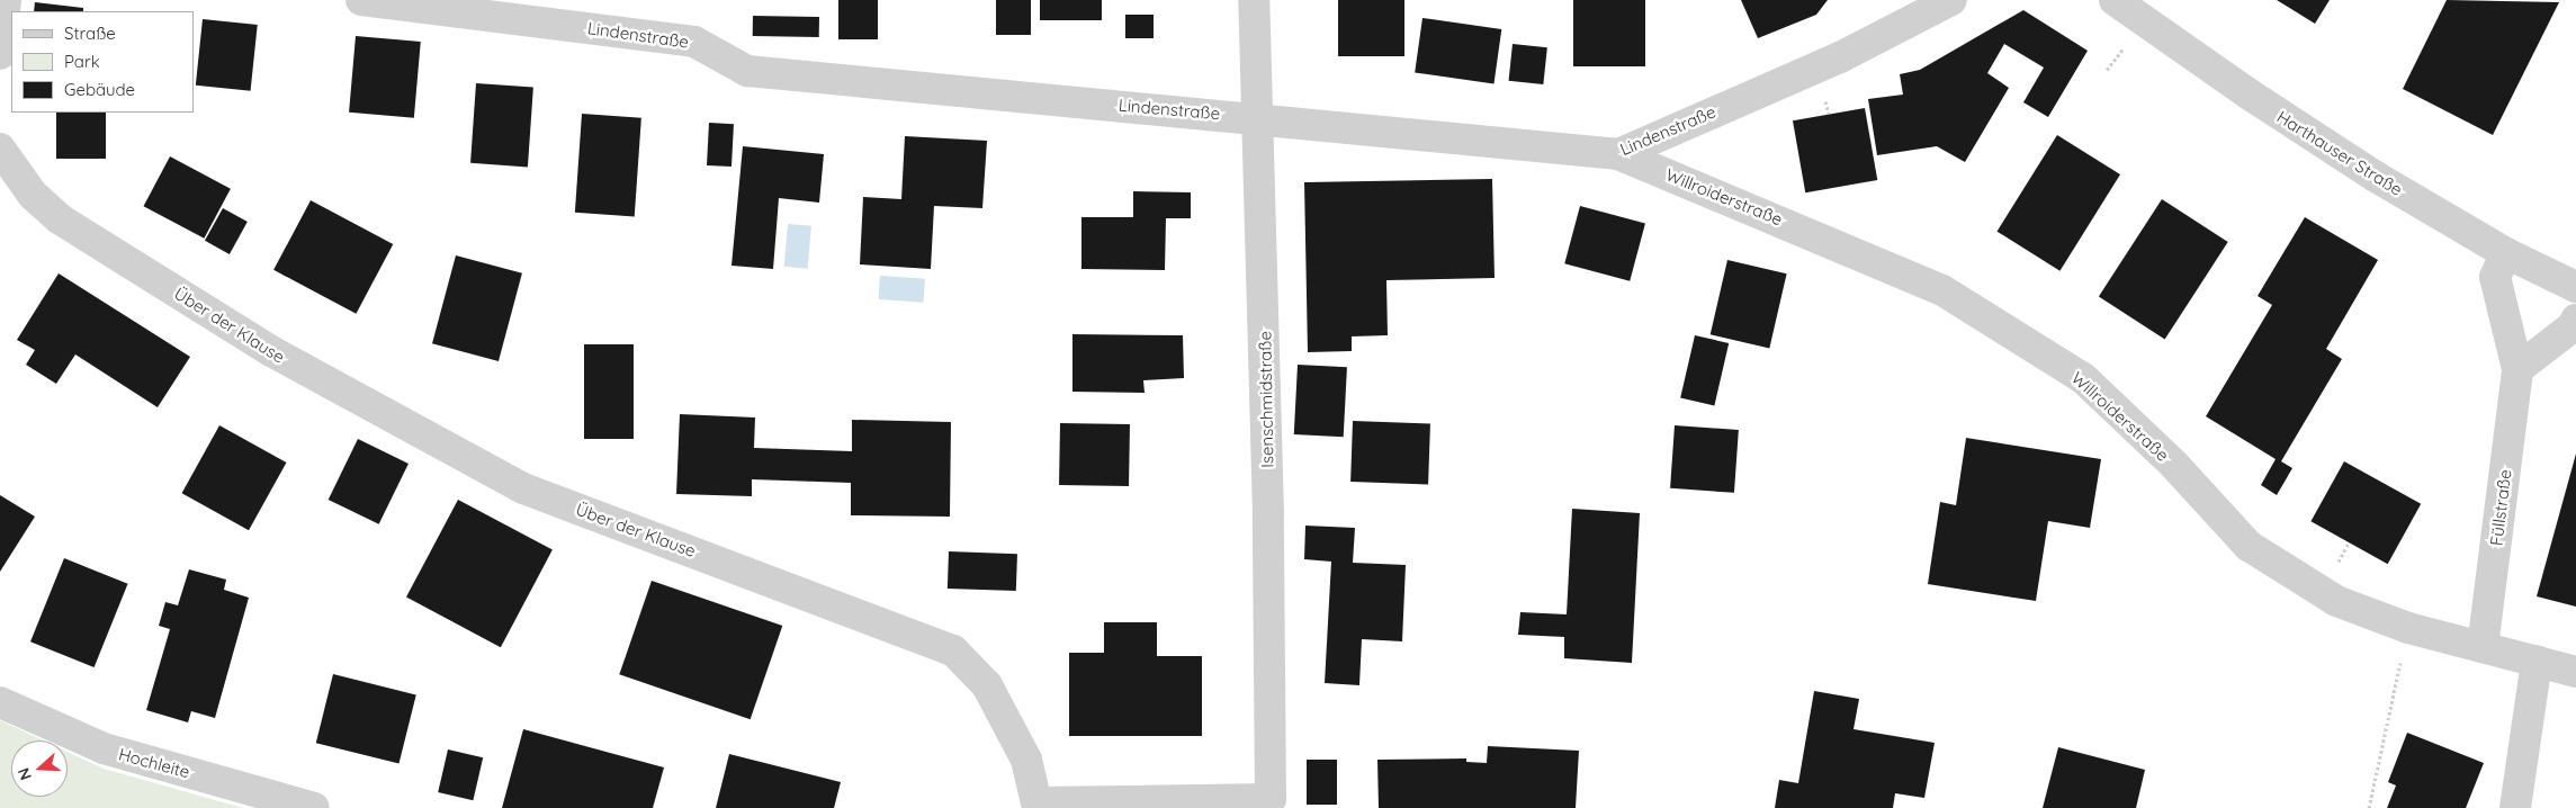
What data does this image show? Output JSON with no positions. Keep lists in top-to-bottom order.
{
  "streets": {
    "street": [
      "Lindenstraße",
      "Harthauser Straße",
      "Willroiderstraße",
      "Über der Klause",
      "Isenschmidstraße",
      "Füllstraße",
      "Hochleite"
    ]
  },
  "crossings": [
    ["Lindenstraße", "Willroiderstraße"],
    ["Lindenstraße", "Isenschmidstraße"],
    ["Harthauser Straße", "Füllstraße"],
    ["Willroiderstraße", "Füllstraße"],
    ["Über der Klause", "Isenschmidstraße"]
  ],
  "legend": ["Straße", "Park", "Gebäude"],
  "north": "left"
}
